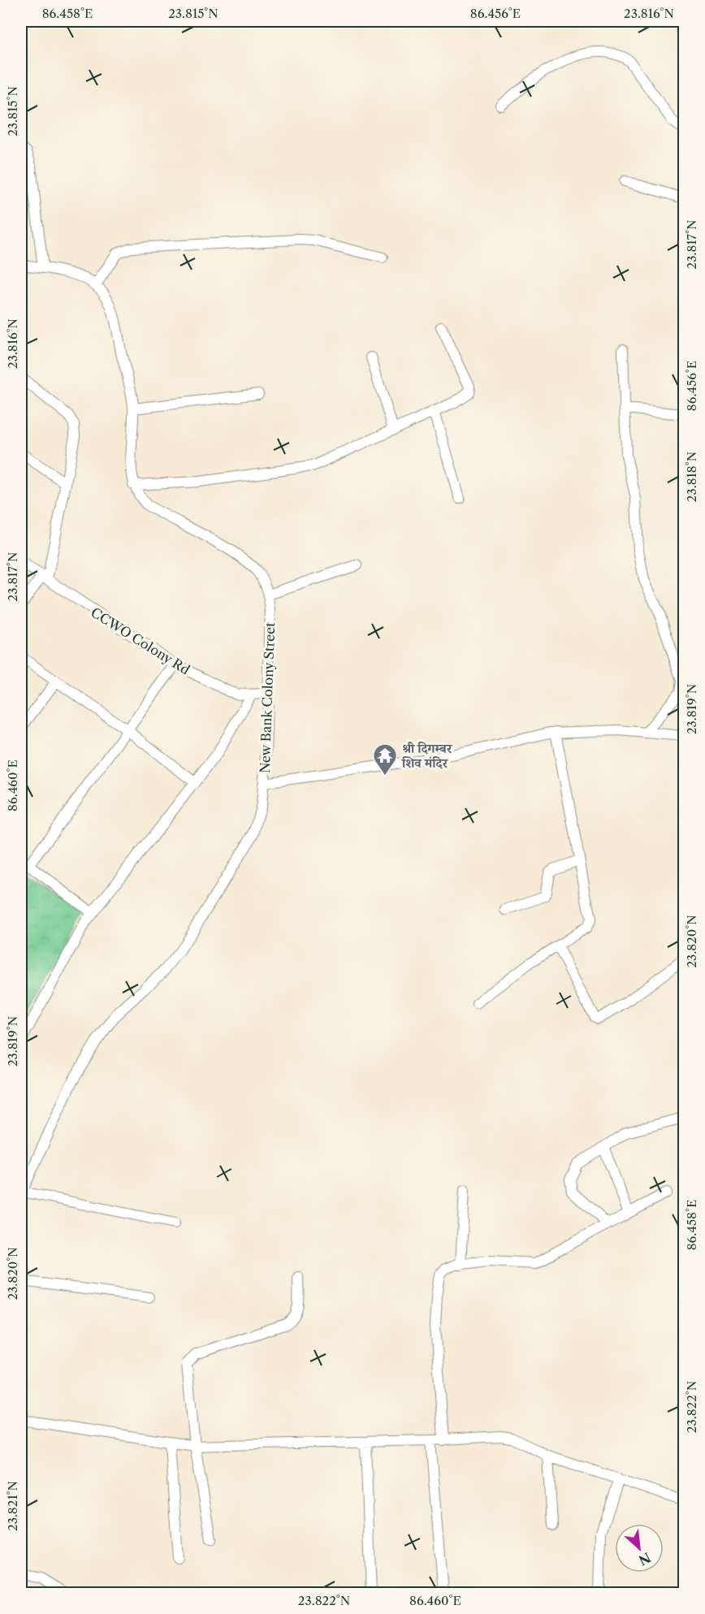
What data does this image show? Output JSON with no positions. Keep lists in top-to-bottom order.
{
  "streets": {
    "street": ["CCWO Colony Rd", "New Bank Colony Street"]
  },
  "crossings": [
    ["CCWO Colony Rd", "New Bank Colony Street"]
  ],
  "places": {
    "temple": ["श्री दिगम्बर शिव मंदिर"]
  },
  "north": "bottom right",
  "coordinates": [
    "86.458°E",
    "23.815°N",
    "86.456°E",
    "23.816°N",
    "23.817°N",
    "23.818°N",
    "23.819°N",
    "86.460°E",
    "23.820°N",
    "23.822°N",
    "23.821°N"
  ]
}
